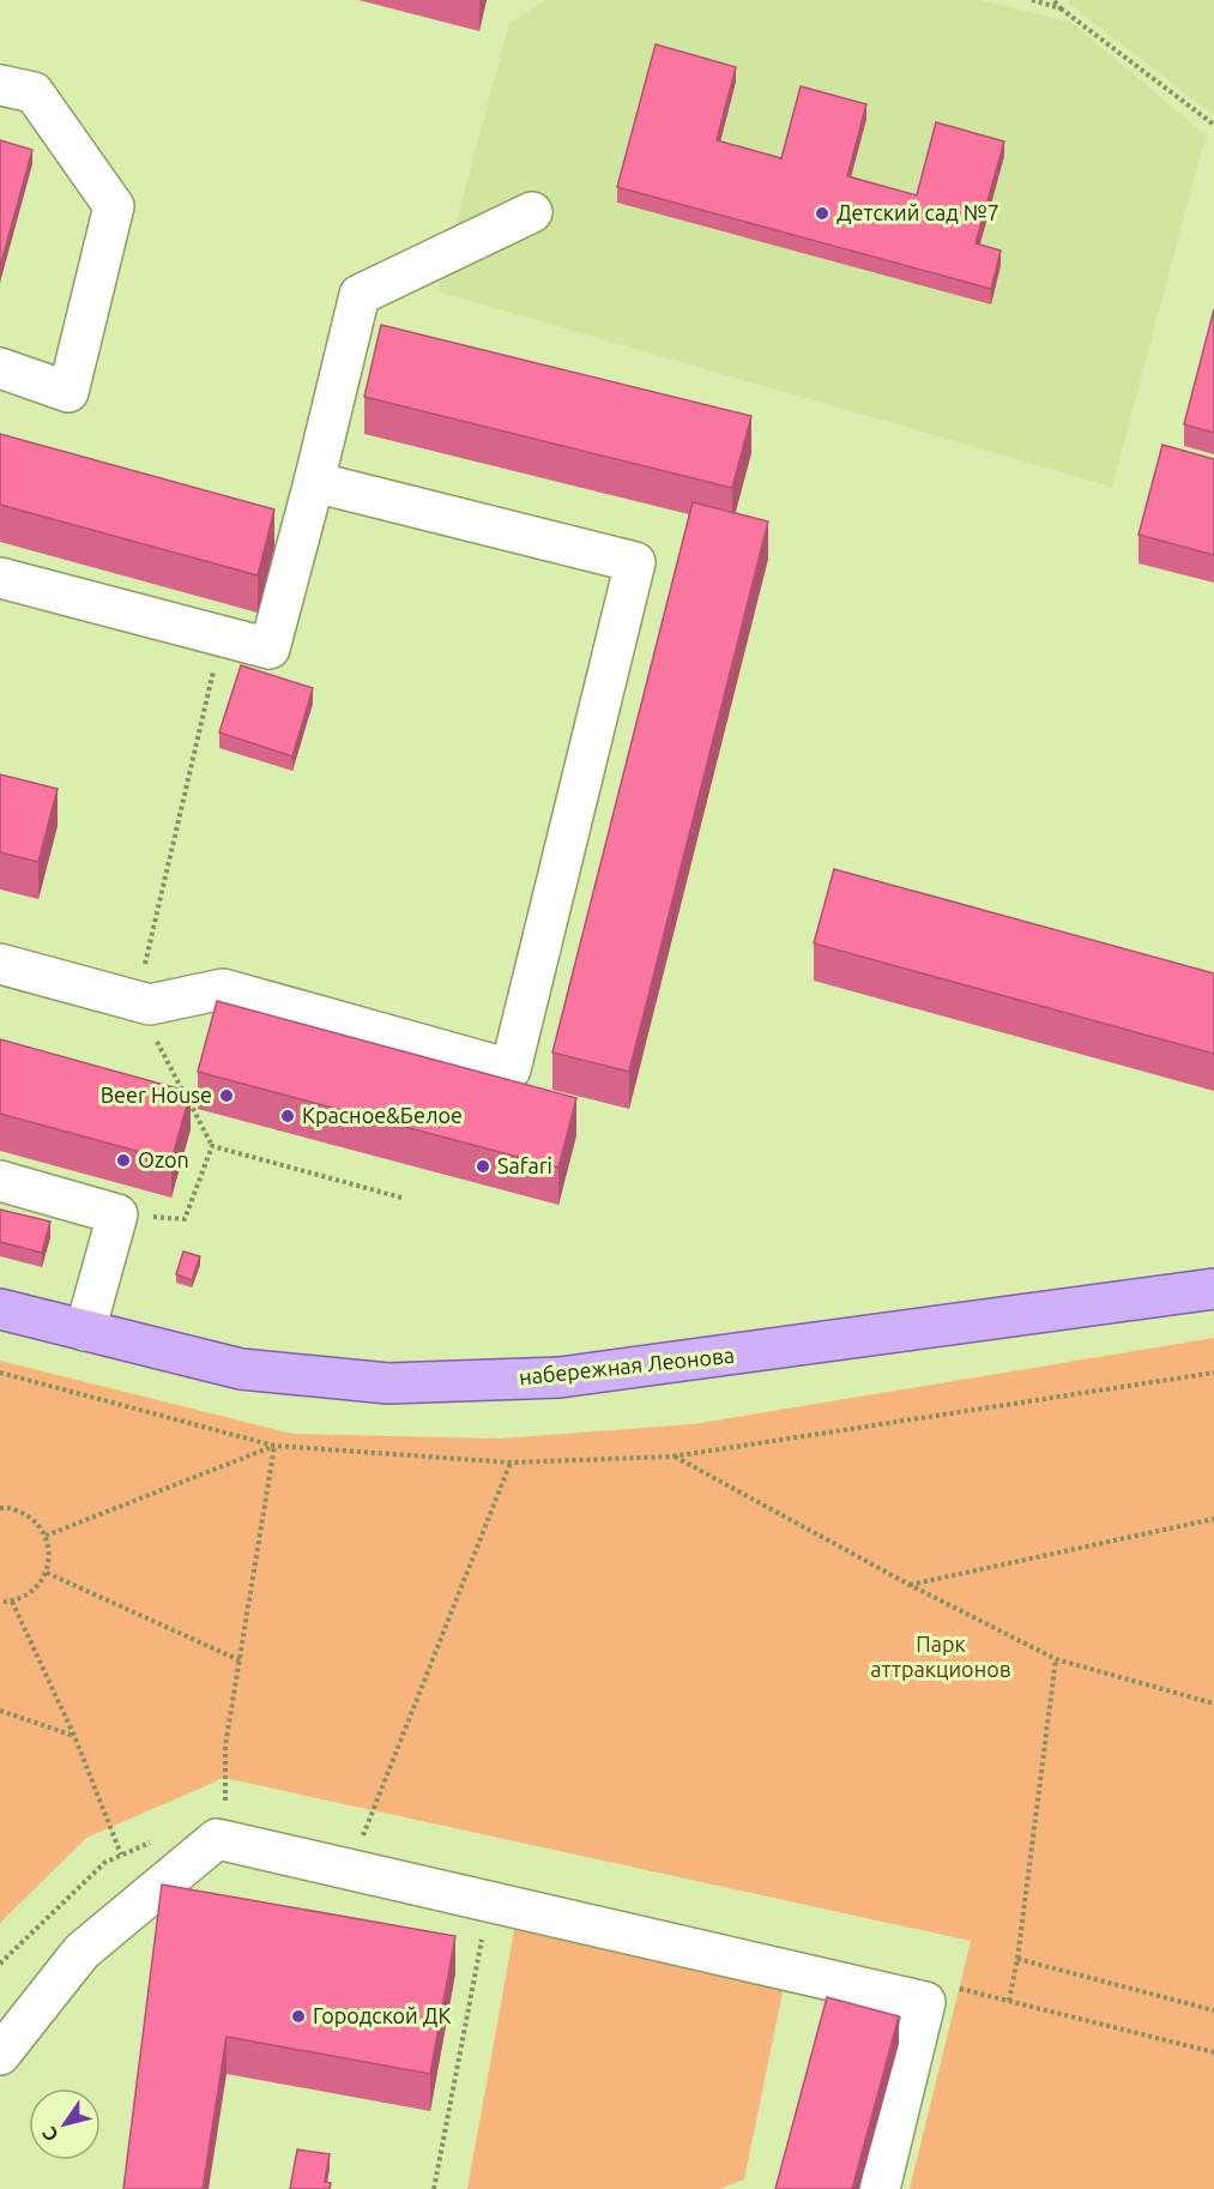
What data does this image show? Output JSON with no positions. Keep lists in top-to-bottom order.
{
  "streets": {
    "main road": ["набережная Леонова"]
  },
  "parks": ["Парк аттракционов"],
  "places": [
    "Детский сад №7",
    "Beer House",
    "Красное&Белое",
    "Ozon",
    "Safari",
    "Городской ДК"
  ],
  "north": "bottom left"
}
